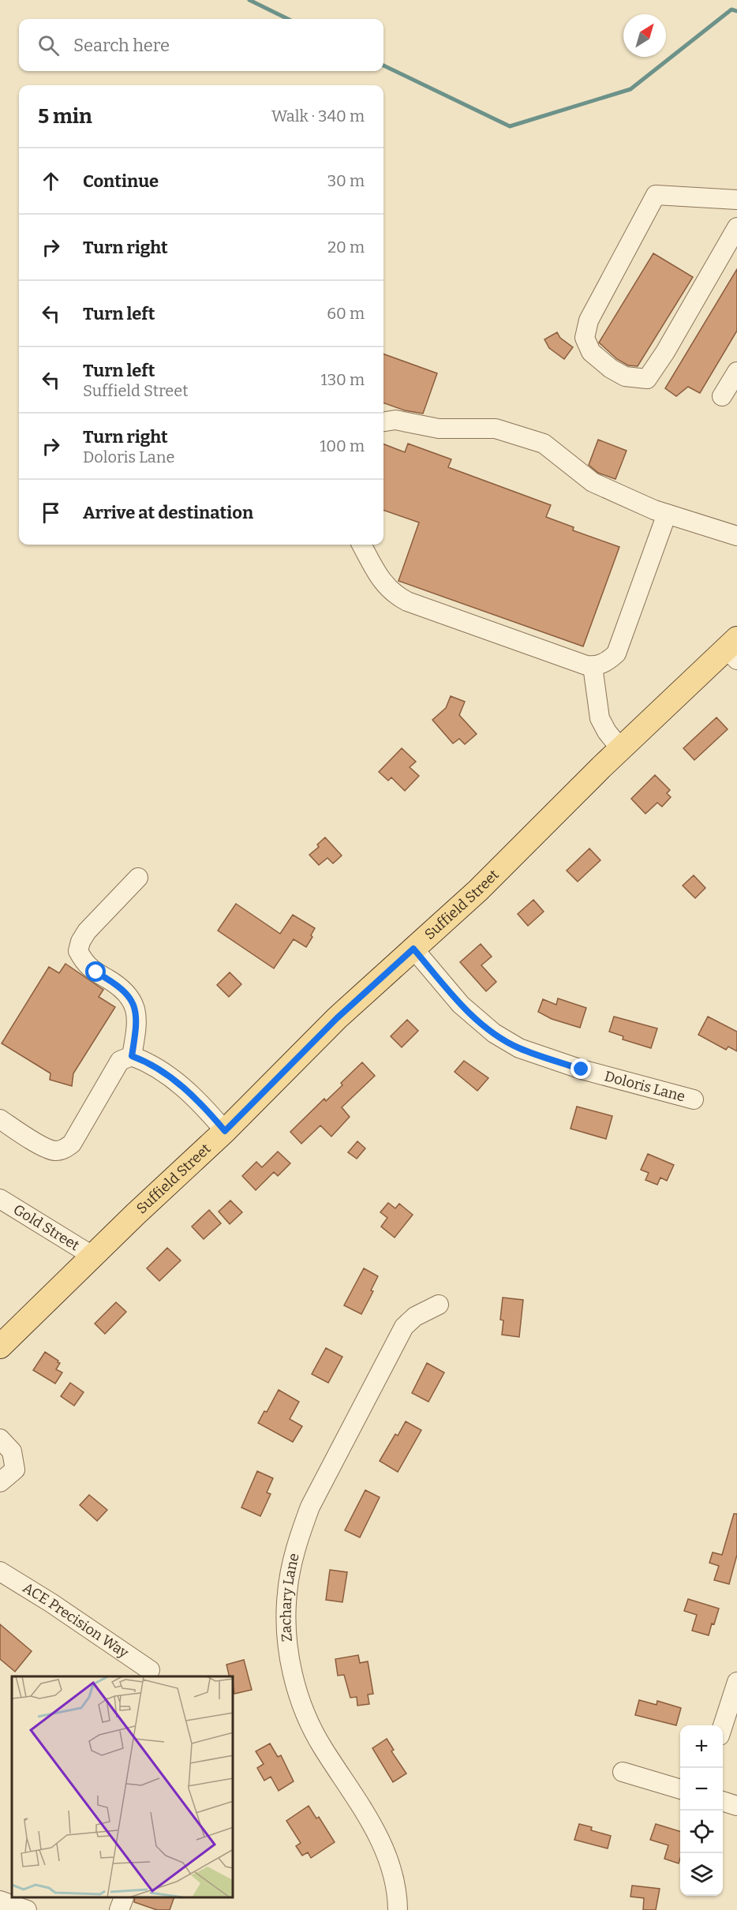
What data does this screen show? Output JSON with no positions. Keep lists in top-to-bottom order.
{
  "streets": {
    "main road": ["Suffield Street"],
    "street": [
      "Doloris Lane",
      "Gold Street",
      "Zachary Lane",
      "ACE Precision Way"
    ]
  },
  "crossings": [
    ["Suffield Street", "Doloris Lane"],
    ["Suffield Street", "Gold Street"]
  ],
  "north": "top right",
  "page": {
    "search": "Search here",
    "heading": ["5 min", "Walk · 340 m"],
    "list": [
      ["Continue", "30 m"],
      ["Turn right", "20 m"],
      ["Turn left", "60 m"],
      ["Turn left", "Suffield Street", "130 m"],
      ["Turn right", "Doloris Lane", "100 m"],
      "Arrive at destination"
    ],
    "map_buttons": ["+", "−"]
  }
}
